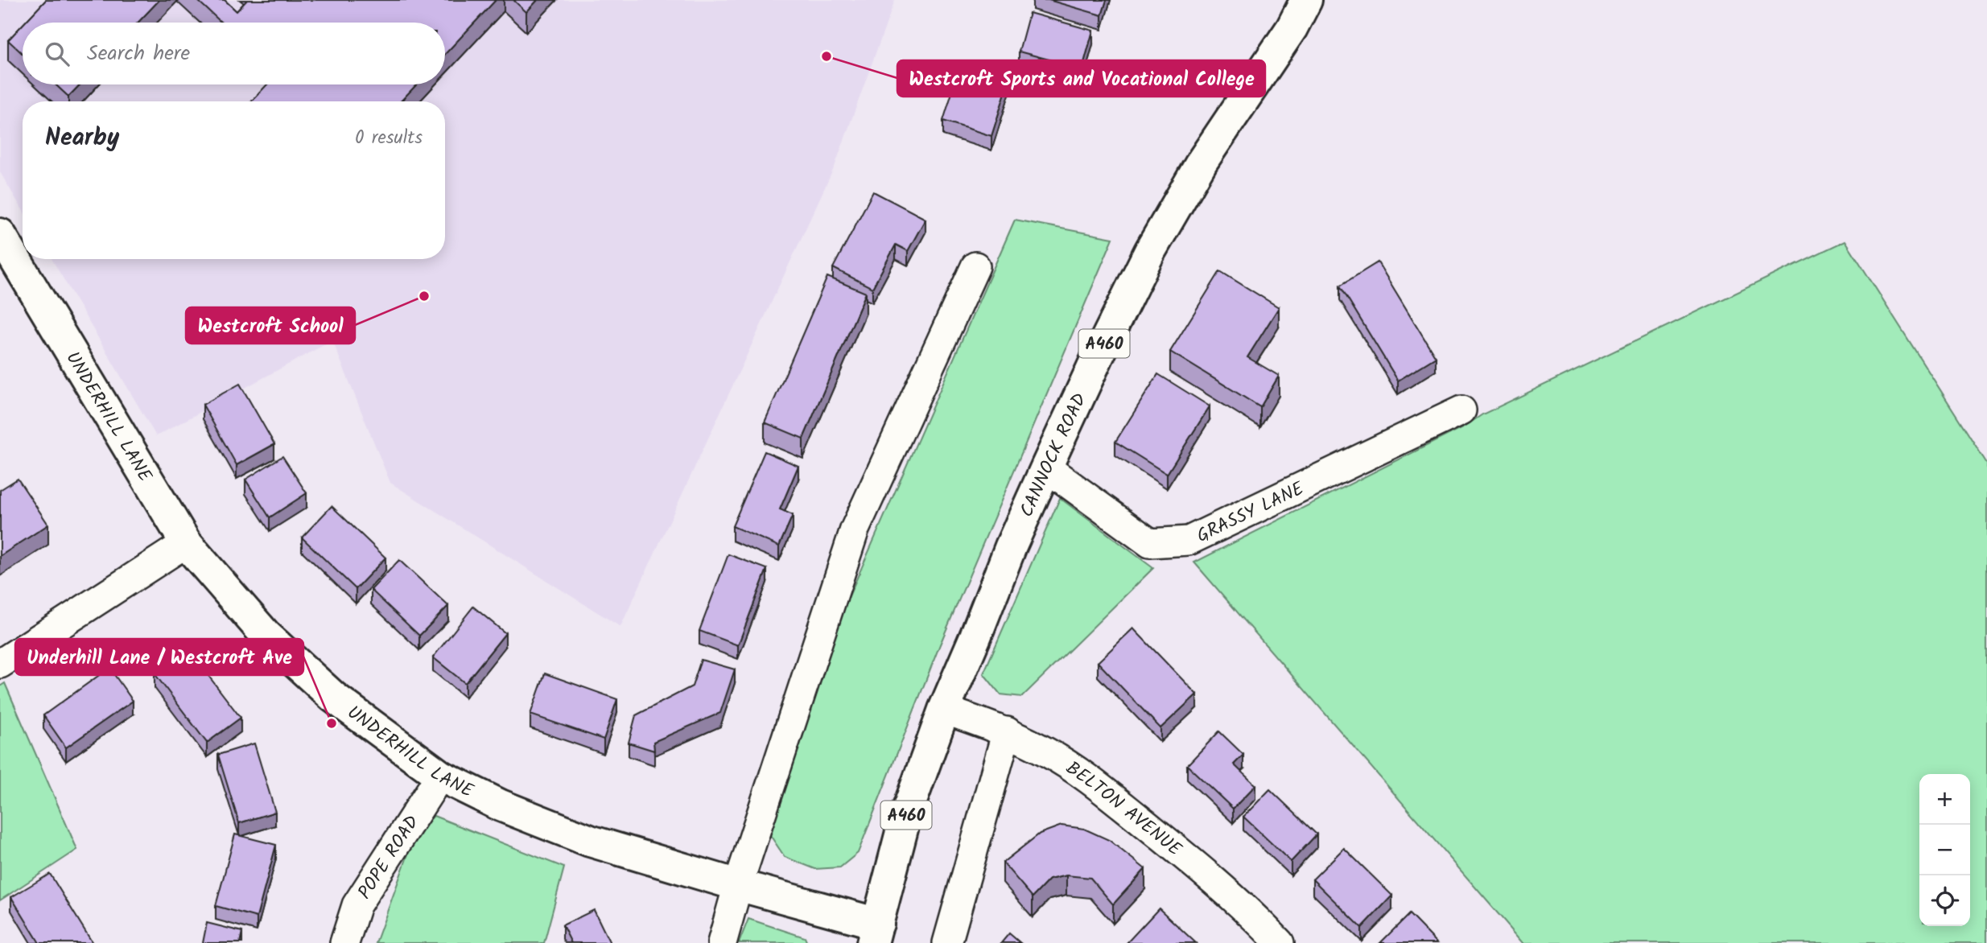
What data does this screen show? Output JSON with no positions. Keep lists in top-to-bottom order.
{
  "streets": {
    "main road": ["A460", "UNDERHILL LANE", "CANNOCK ROAD"],
    "street": ["GRASSY LANE", "BELTON AVENUE", "POPE ROAD"]
  },
  "crossings": [
    ["UNDERHILL LANE", "CANNOCK ROAD"],
    ["UNDERHILL LANE", "POPE ROAD"],
    ["CANNOCK ROAD", "GRASSY LANE"],
    ["CANNOCK ROAD", "BELTON AVENUE"]
  ],
  "places": ["Westcroft Sports and Vocational College", "Westcroft School", "Underhill Lane / Westcroft Ave"],
  "page": {
    "search": "Search here",
    "heading": ["Nearby", "0 results"],
    "map_buttons": ["+", "−"]
  }
}
